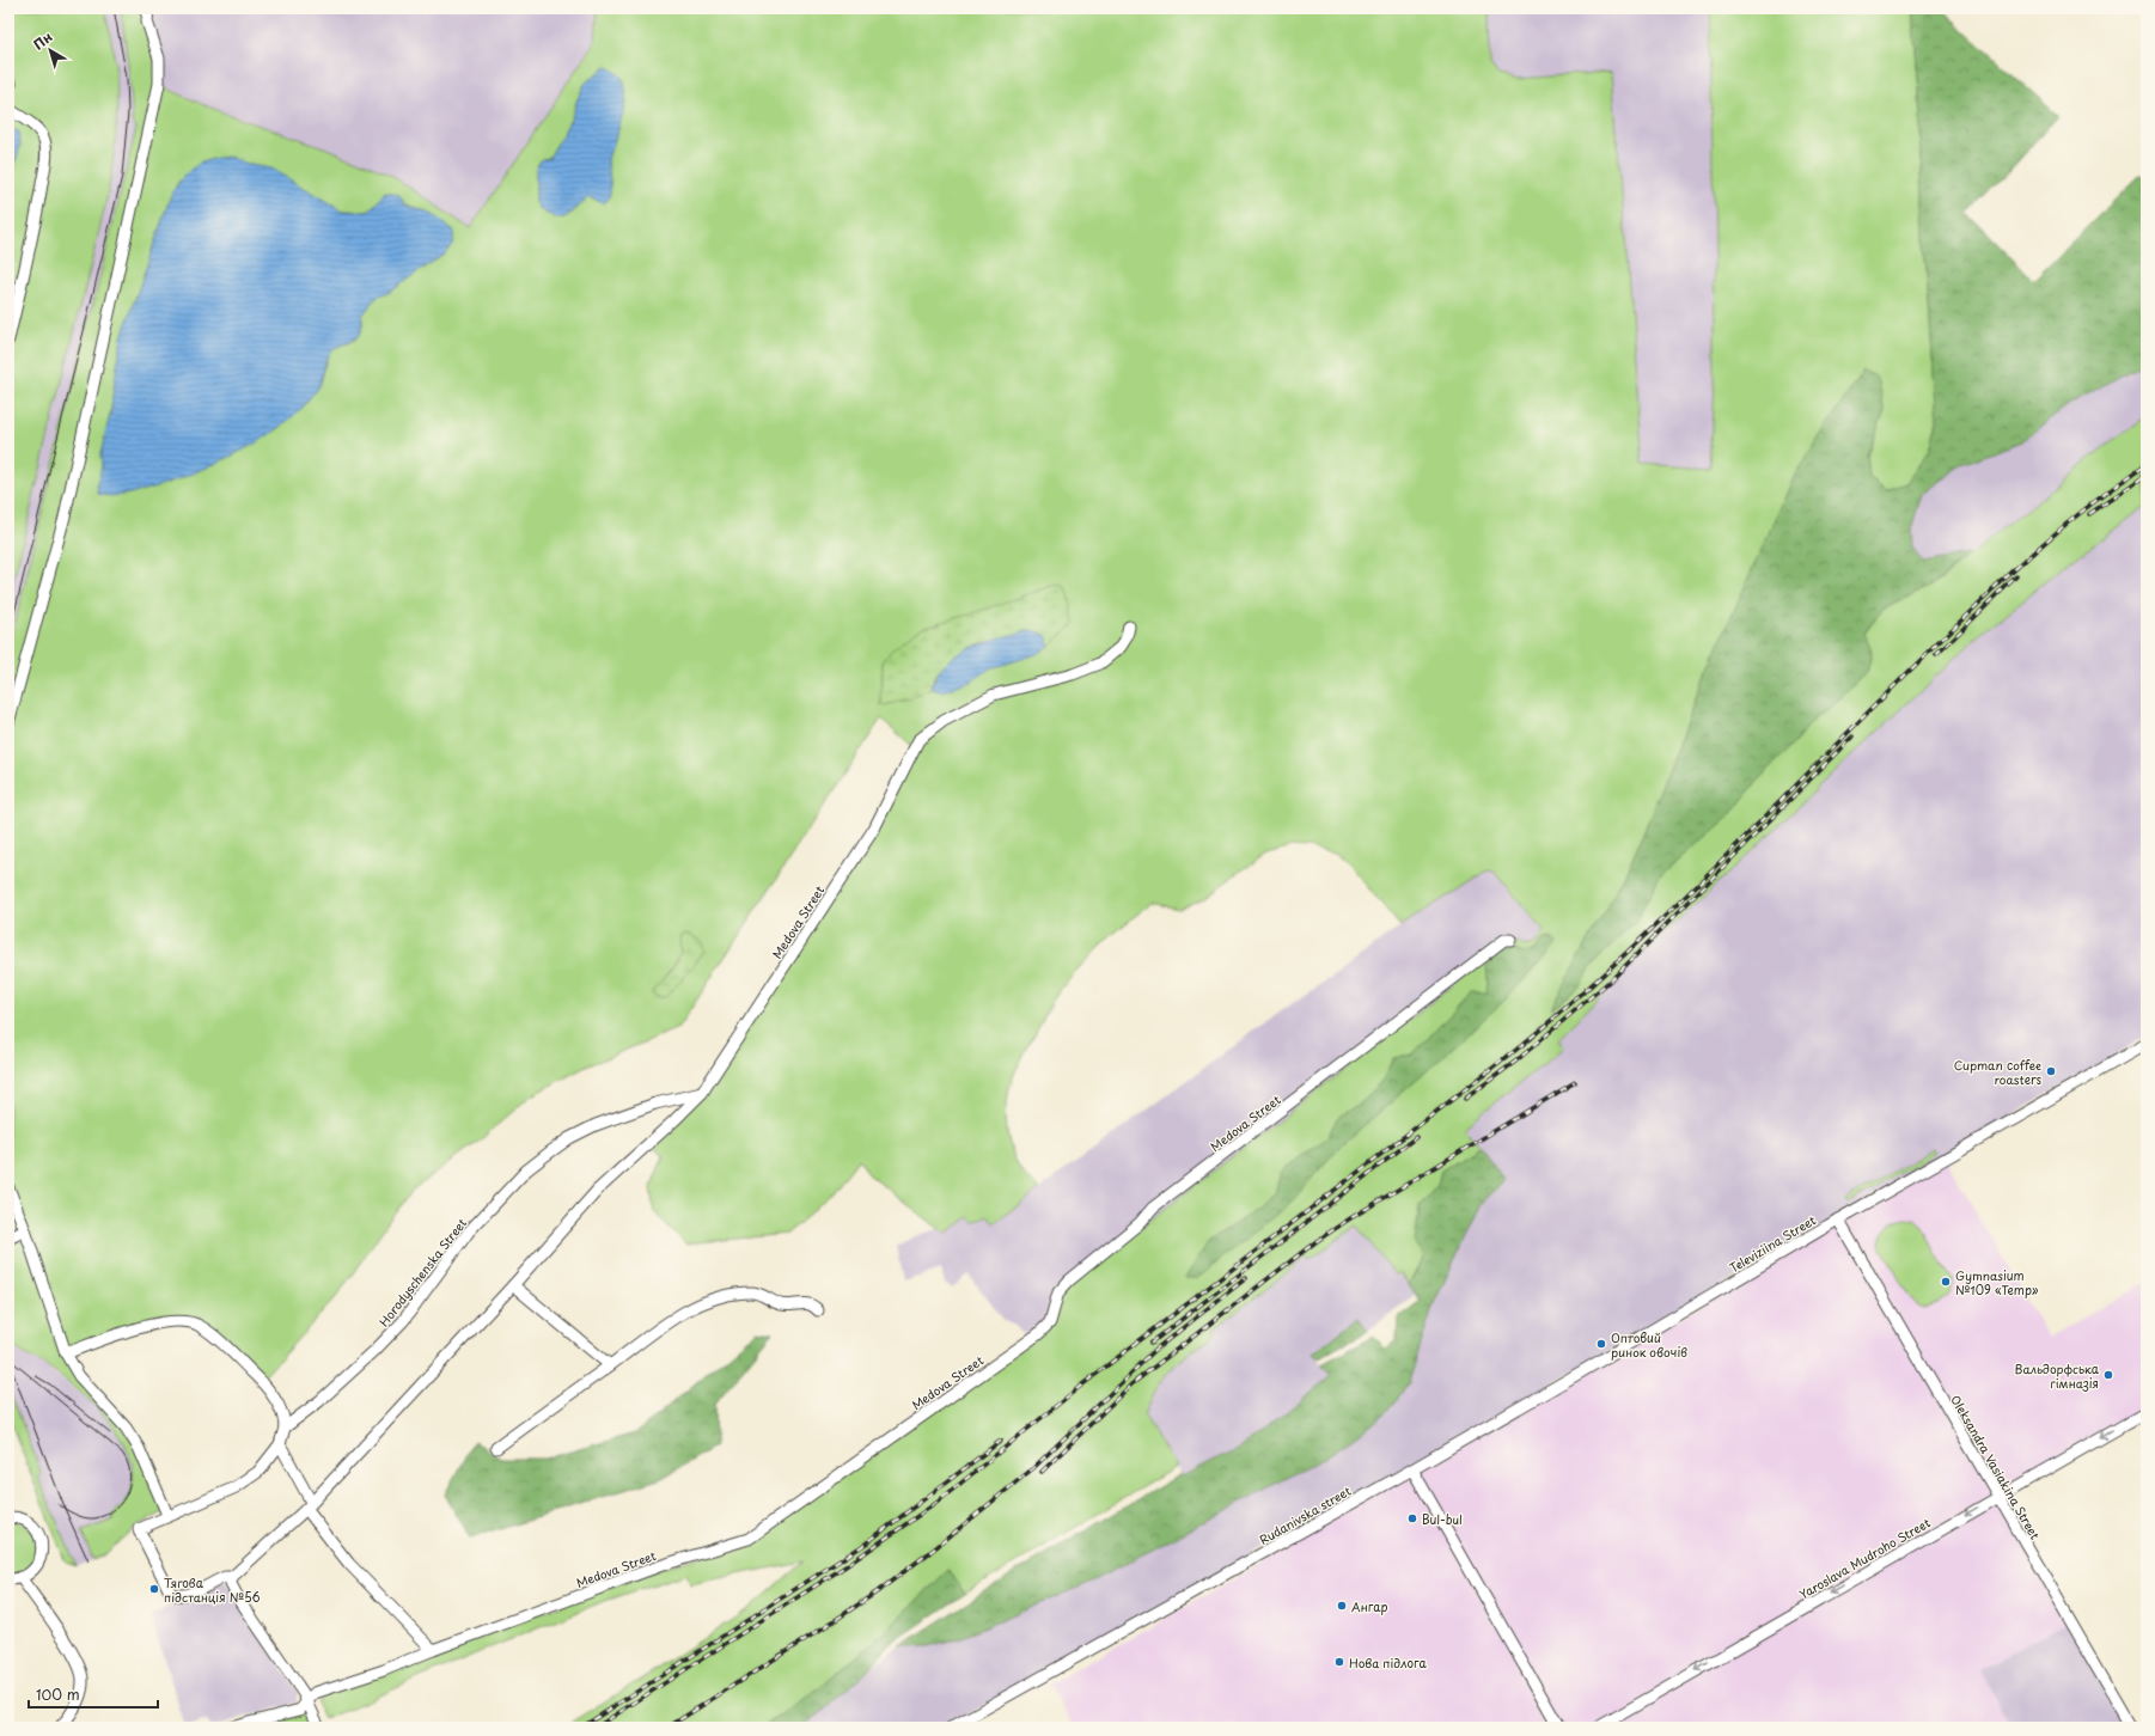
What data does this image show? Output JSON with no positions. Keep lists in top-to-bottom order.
{
  "streets": {
    "street": [
      "Medova Street",
      "Televiziina Street",
      "Horodyschenska Street",
      "Oleksandra Vasiakina Street",
      "Rudanivska street",
      "Yaroslava Mudroho Street"
    ]
  },
  "crossings": [
    ["Medova Street", "Horodyschenska Street"],
    ["Televiziina Street", "Oleksandra Vasiakina Street"],
    ["Televiziina Street", "Rudanivska street"],
    ["Oleksandra Vasiakina Street", "Yaroslava Mudroho Street"]
  ],
  "one_way": ["Yaroslava Mudroho Street"],
  "places": [
    "Cupman coffee roasters",
    "Gymnasium №109 «Temp»",
    "Оптовий ринок овочів",
    "Вальдорфська гімназія",
    "Bul-bul",
    "Тягова підстанція №56",
    "Ангар",
    "Нова підлога"
  ],
  "scale_bar": "100 m",
  "north": "top left"
}
